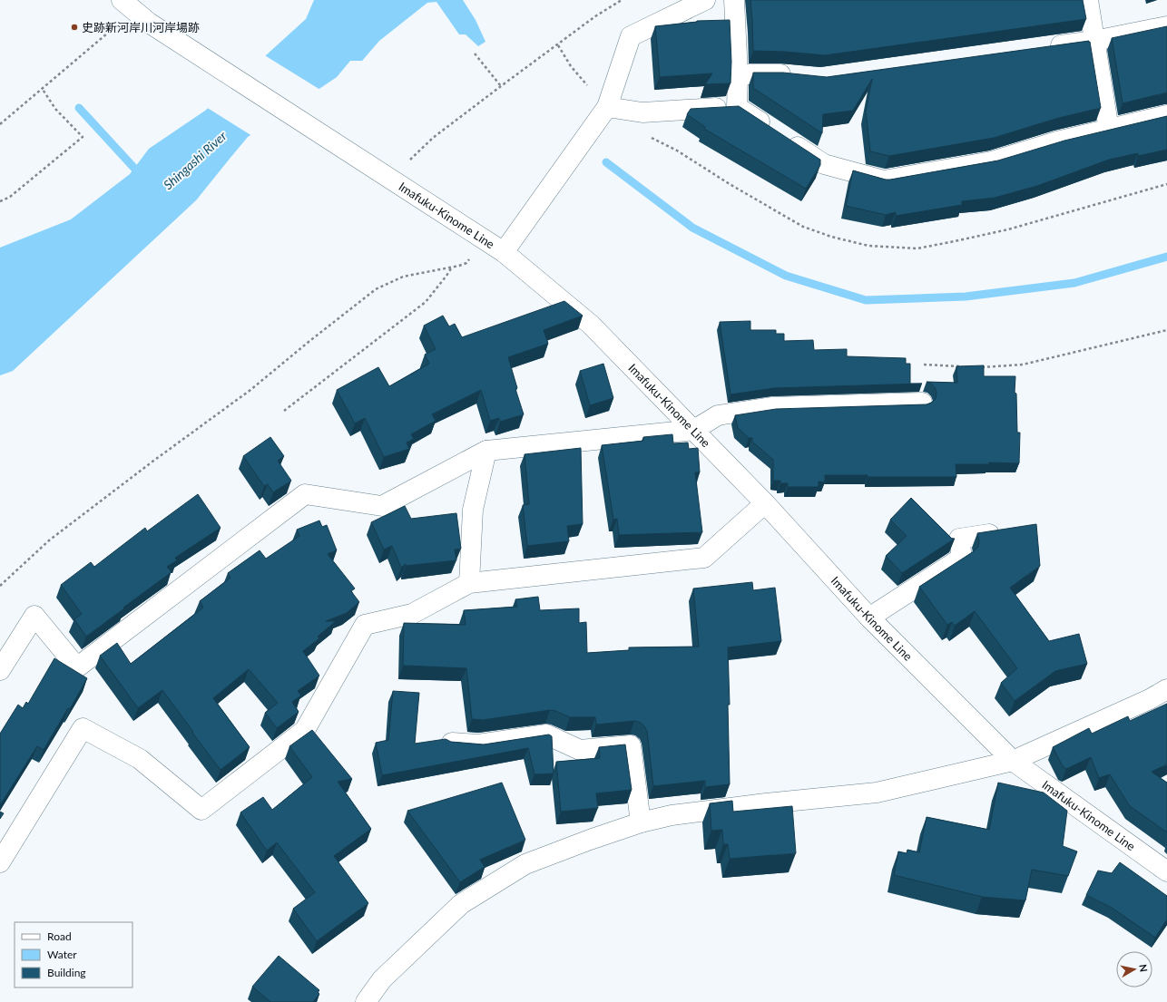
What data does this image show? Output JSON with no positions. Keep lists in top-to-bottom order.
{
  "streets": {
    "street": ["Imafuku-Kinome Line"]
  },
  "water": ["Shingashi River"],
  "places": ["史跡新河岸川河岸場跡"],
  "legend": ["Road", "Water", "Building"],
  "north": "right"
}
